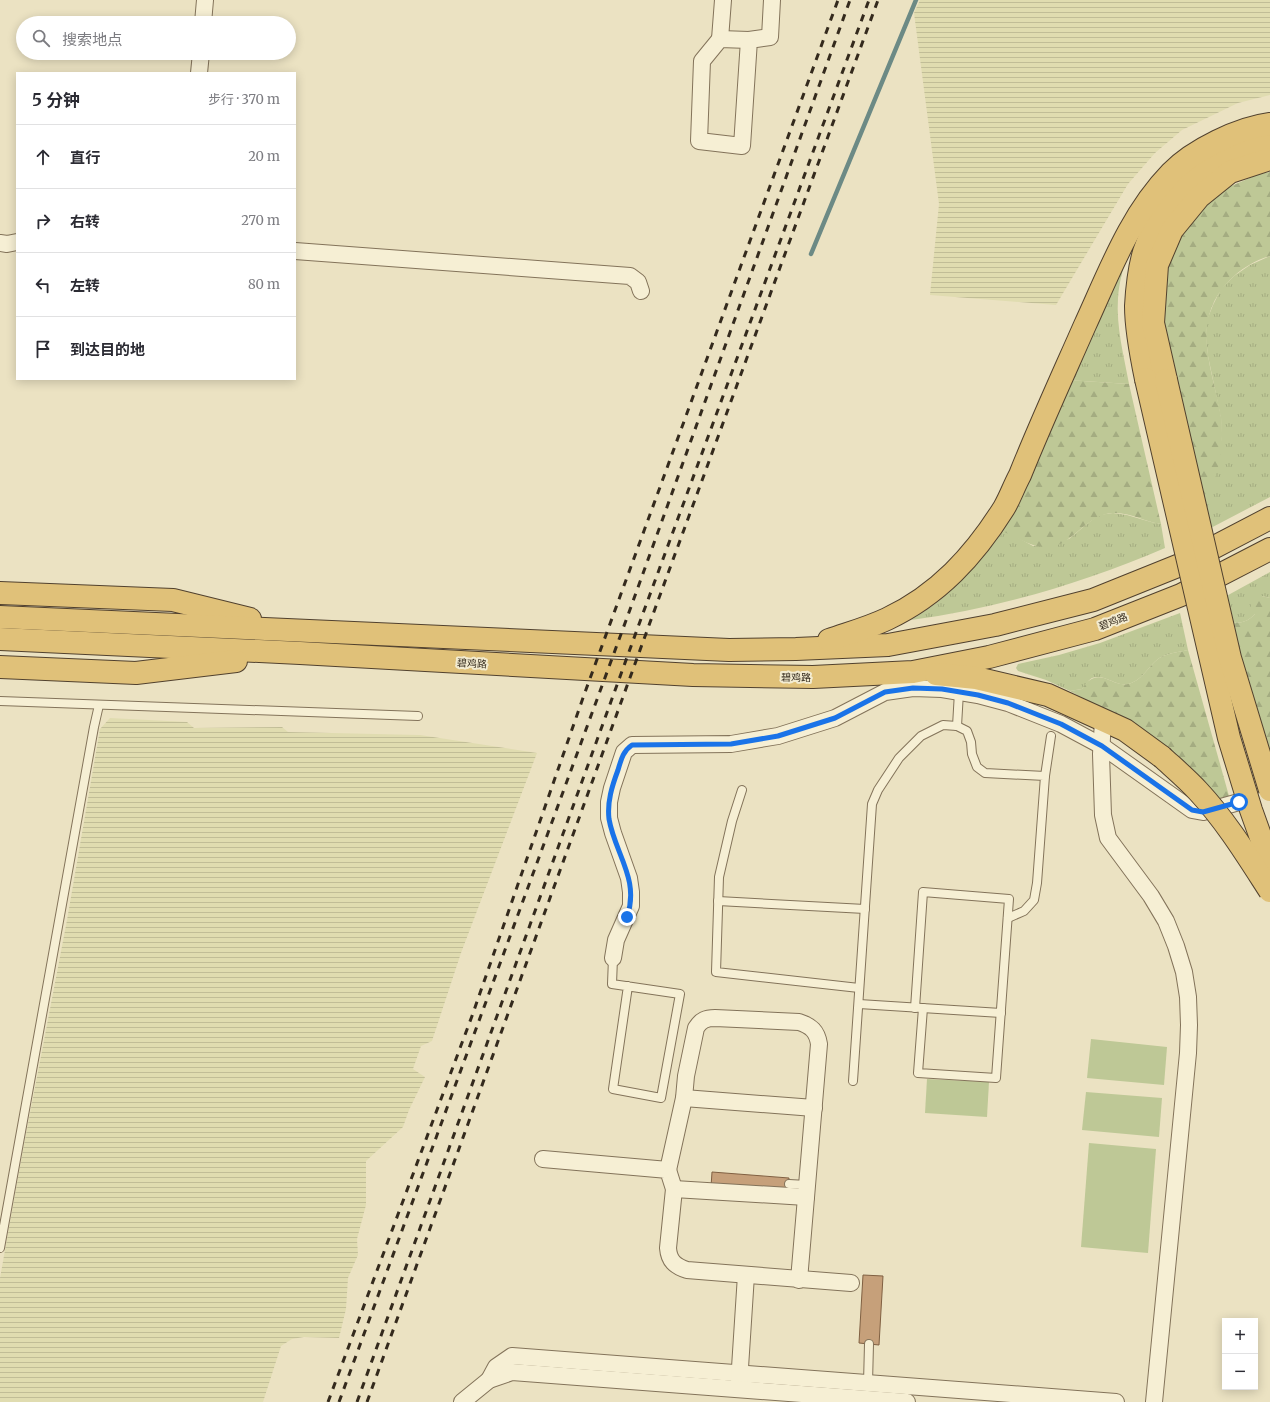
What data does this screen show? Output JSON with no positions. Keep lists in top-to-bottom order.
{
  "streets": {
    "highway": ["碧鸡路"]
  },
  "page": {
    "search": "搜索地点",
    "heading": ["5 分钟", "步行 · 370 m"],
    "list": [
      ["直行", "20 m"],
      ["右转", "270 m"],
      ["左转", "80 m"],
      "到达目的地"
    ],
    "map_buttons": ["+", "−"]
  }
}
